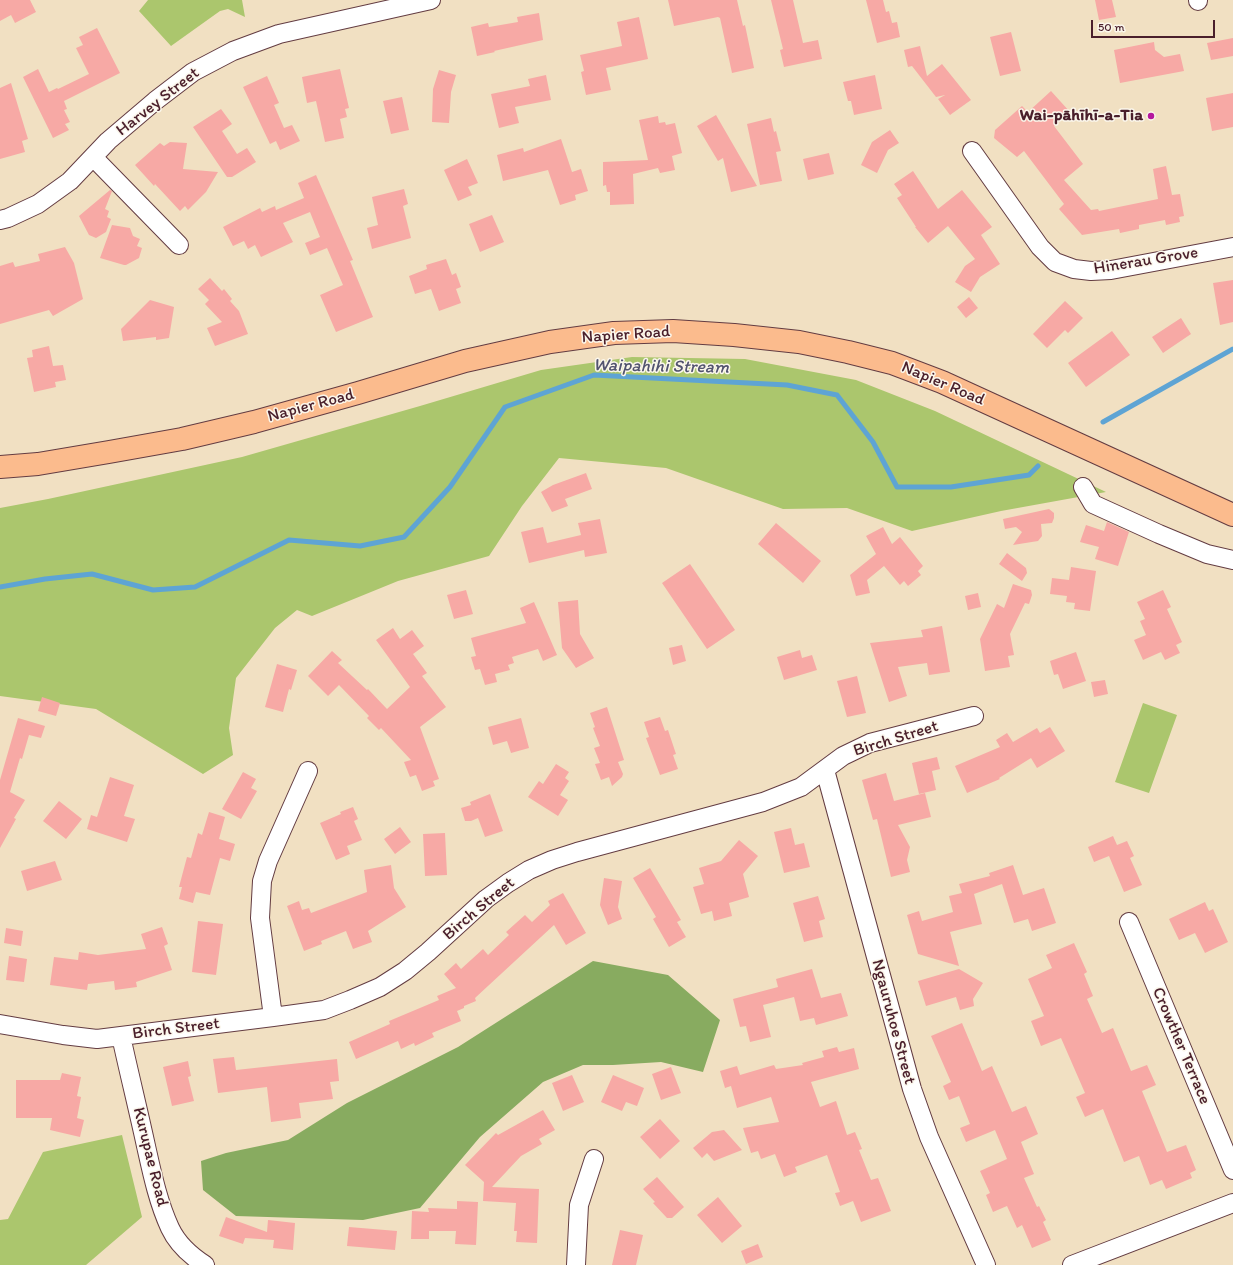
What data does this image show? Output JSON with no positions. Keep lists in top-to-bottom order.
{
  "streets": {
    "main road": ["Napier Road"],
    "street": [
      "Harvey Street",
      "Hinerau Grove",
      "Birch Street",
      "Ngauruhoe Street",
      "Crowther Terrace",
      "Kurupae Road"
    ]
  },
  "crossings": [
    ["Birch Street", "Ngauruhoe Street"],
    ["Birch Street", "Kurupae Road"]
  ],
  "water": ["Waipahihi Stream"],
  "places": ["Wai-pāhīhī-a-Tia"],
  "scale_bar": "50 m"
}
